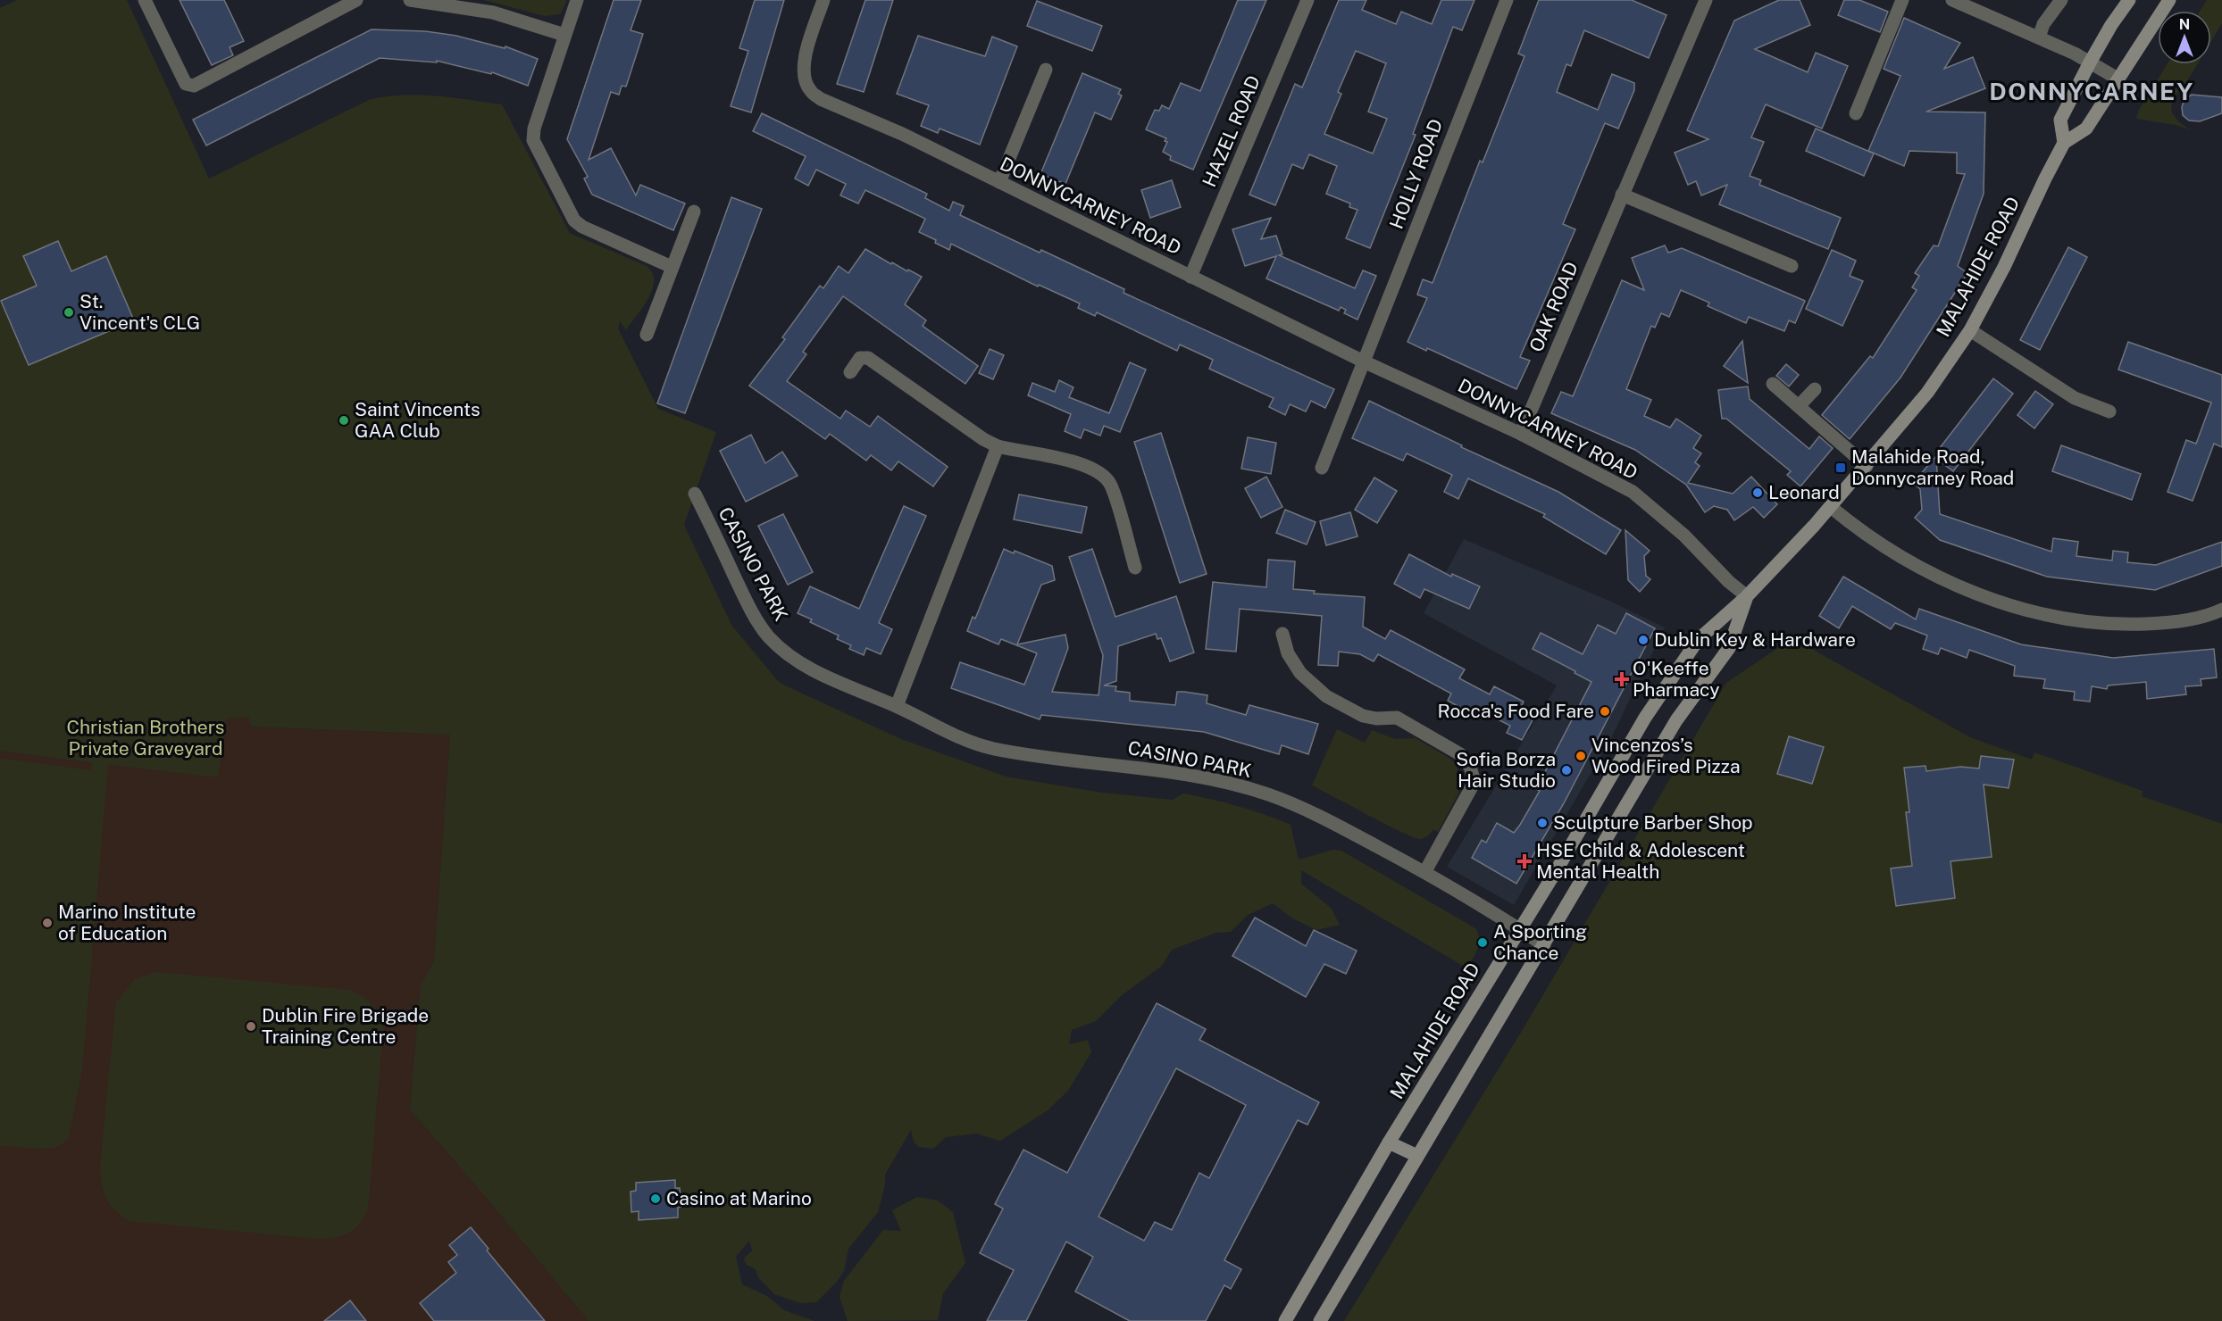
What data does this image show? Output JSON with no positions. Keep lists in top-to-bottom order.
{
  "streets": {
    "main road": ["MALAHIDE ROAD"],
    "street": [
      "HAZEL ROAD",
      "HOLLY ROAD",
      "DONNYCARNEY ROAD",
      "OAK ROAD",
      "CASINO PARK"
    ]
  },
  "crossings": [
    ["HAZEL ROAD", "DONNYCARNEY ROAD"],
    ["HOLLY ROAD", "DONNYCARNEY ROAD"],
    ["DONNYCARNEY ROAD", "MALAHIDE ROAD"],
    ["DONNYCARNEY ROAD", "OAK ROAD"],
    ["MALAHIDE ROAD", "CASINO PARK"]
  ],
  "districts": ["DONNYCARNEY"],
  "parks": ["Christian Brothers Private Graveyard"],
  "places": {
    "other": [
      "St. Vincent's CLG",
      "Saint Vincents GAA Club",
      "Leonard",
      "Dublin Key & Hardware",
      "Rocca's Food Fare",
      "Vincenzos’s Wood Fired Pizza",
      "Sofia Borza Hair Studio",
      "Sculpture Barber Shop",
      "Marino Institute of Education",
      "A Sporting Chance",
      "Dublin Fire Brigade Training Centre",
      "Casino at Marino"
    ],
    "transit": ["Malahide Road, Donnycarney Road"],
    "health": ["O'Keeffe Pharmacy", "HSE Child & Adolescent Mental Health"]
  },
  "north": "top"
}
